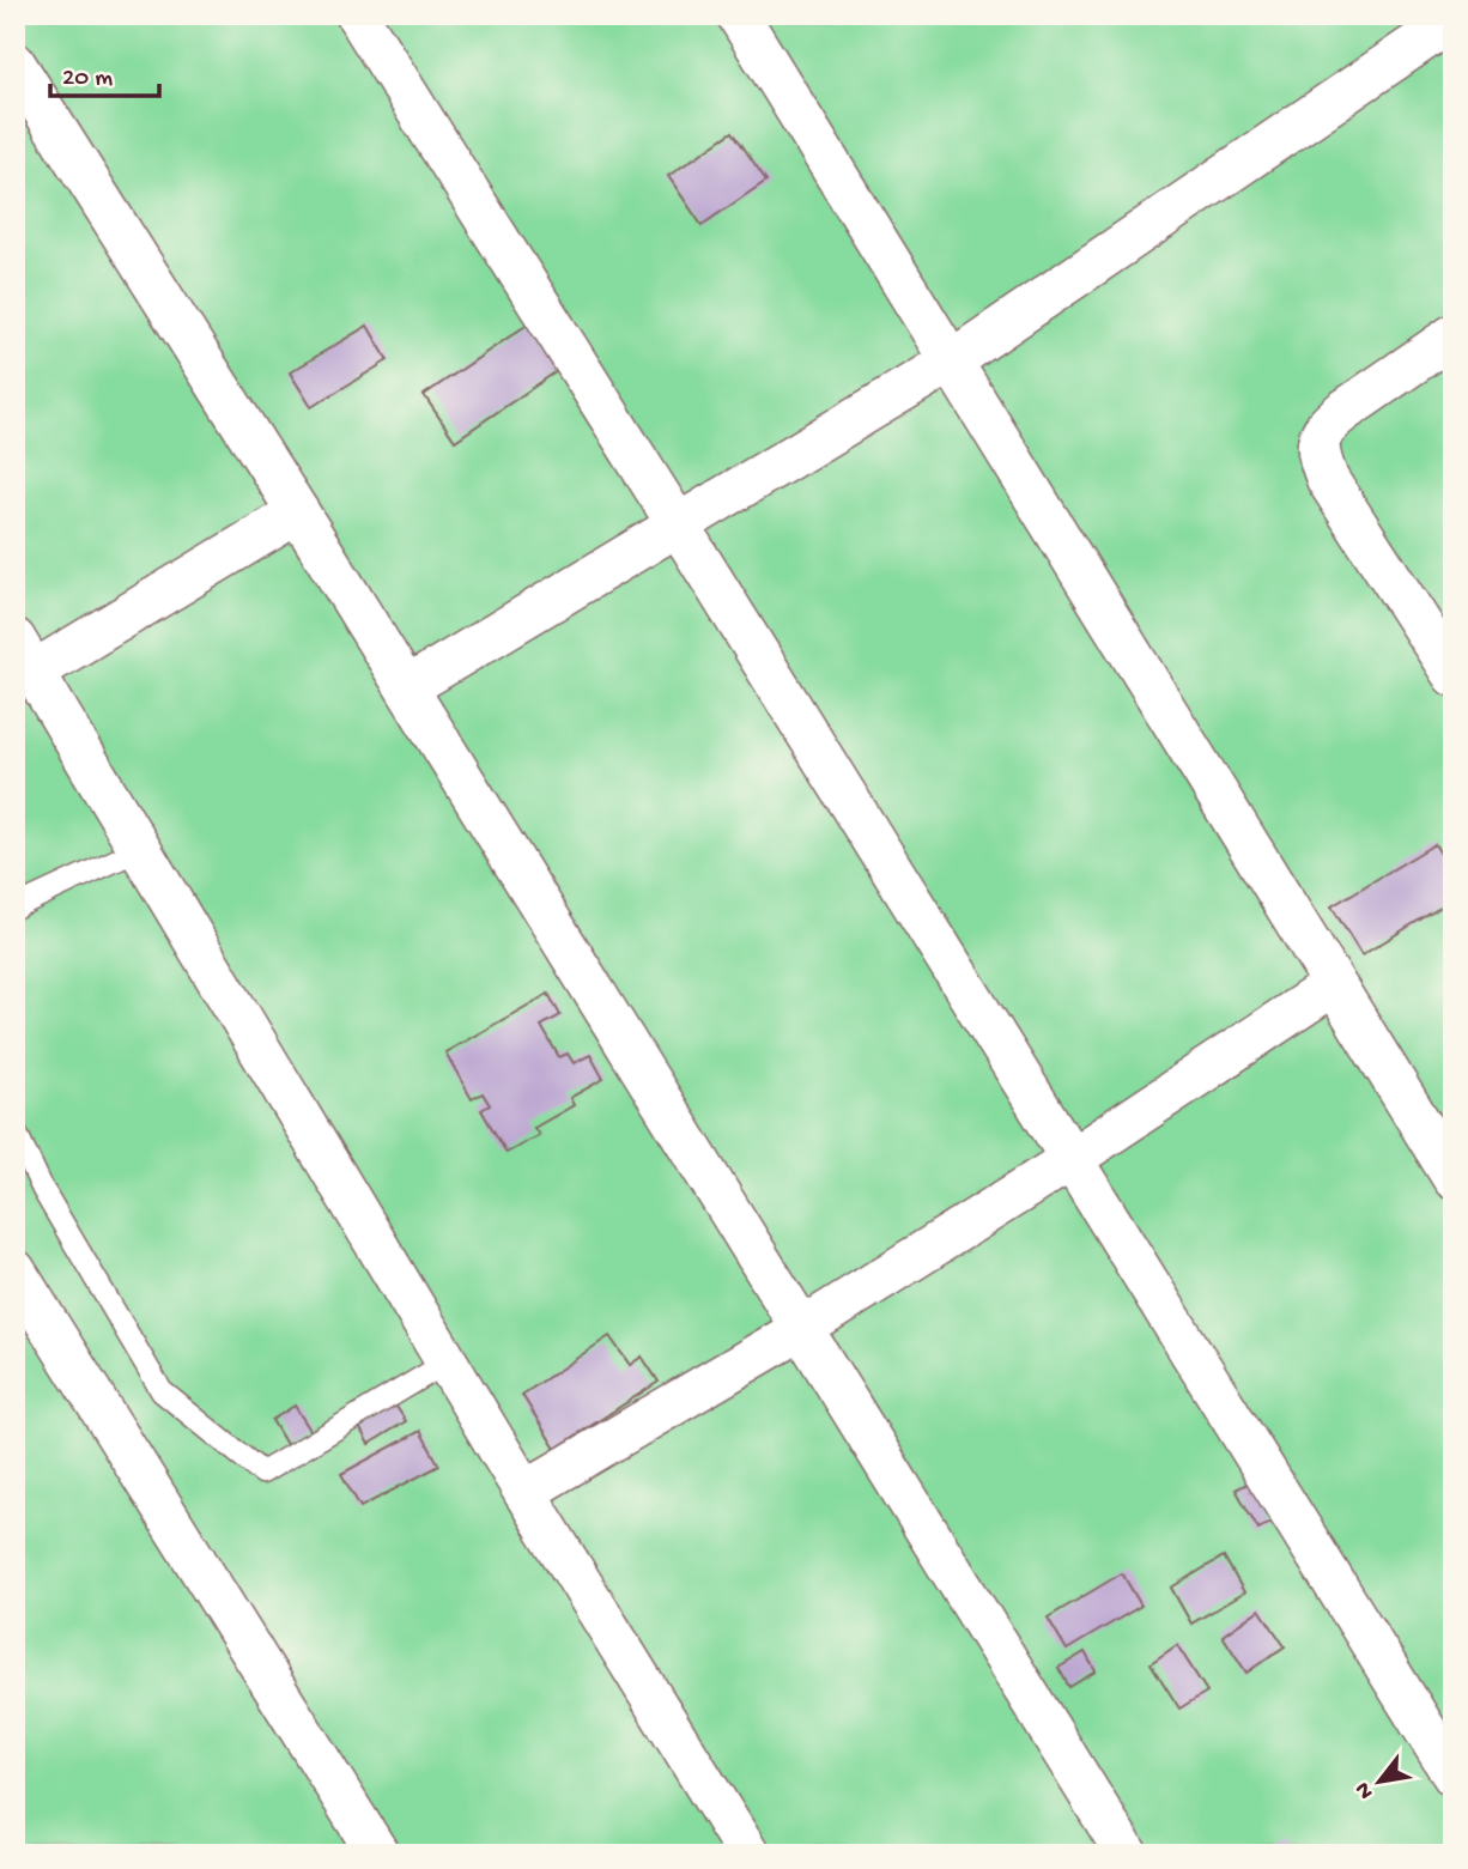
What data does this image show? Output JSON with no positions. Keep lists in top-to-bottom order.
{
  "scale_bar": "20 m",
  "north": "bottom left"
}
